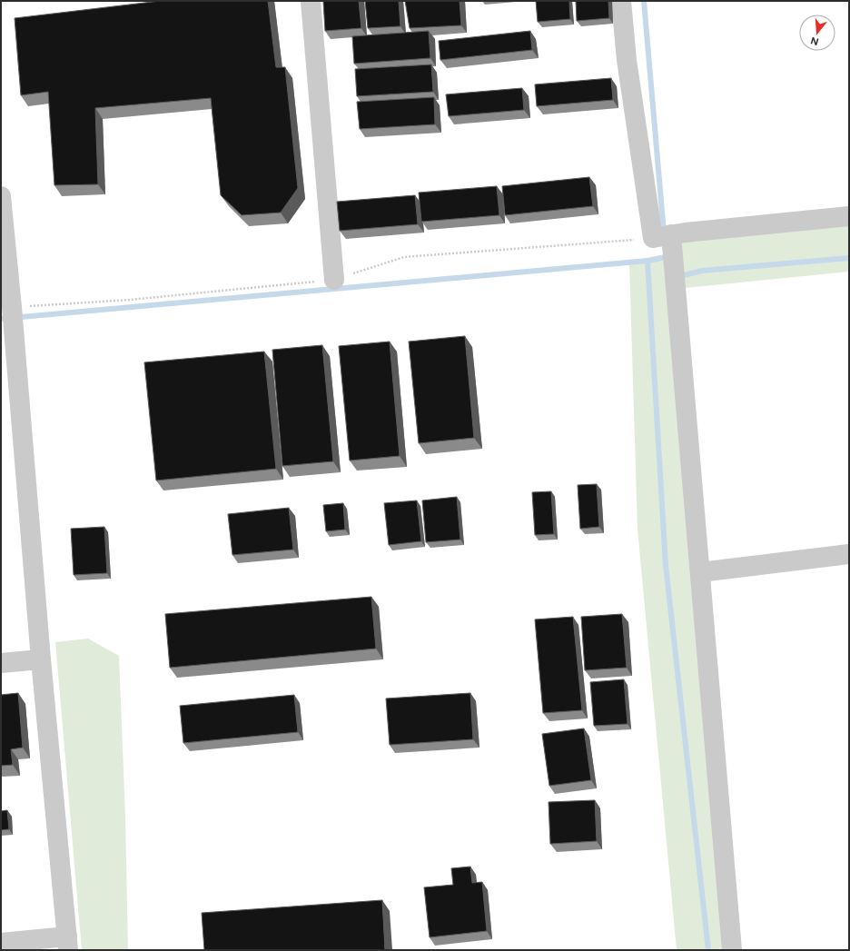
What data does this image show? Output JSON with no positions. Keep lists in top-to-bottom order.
{
  "north": "bottom"
}
